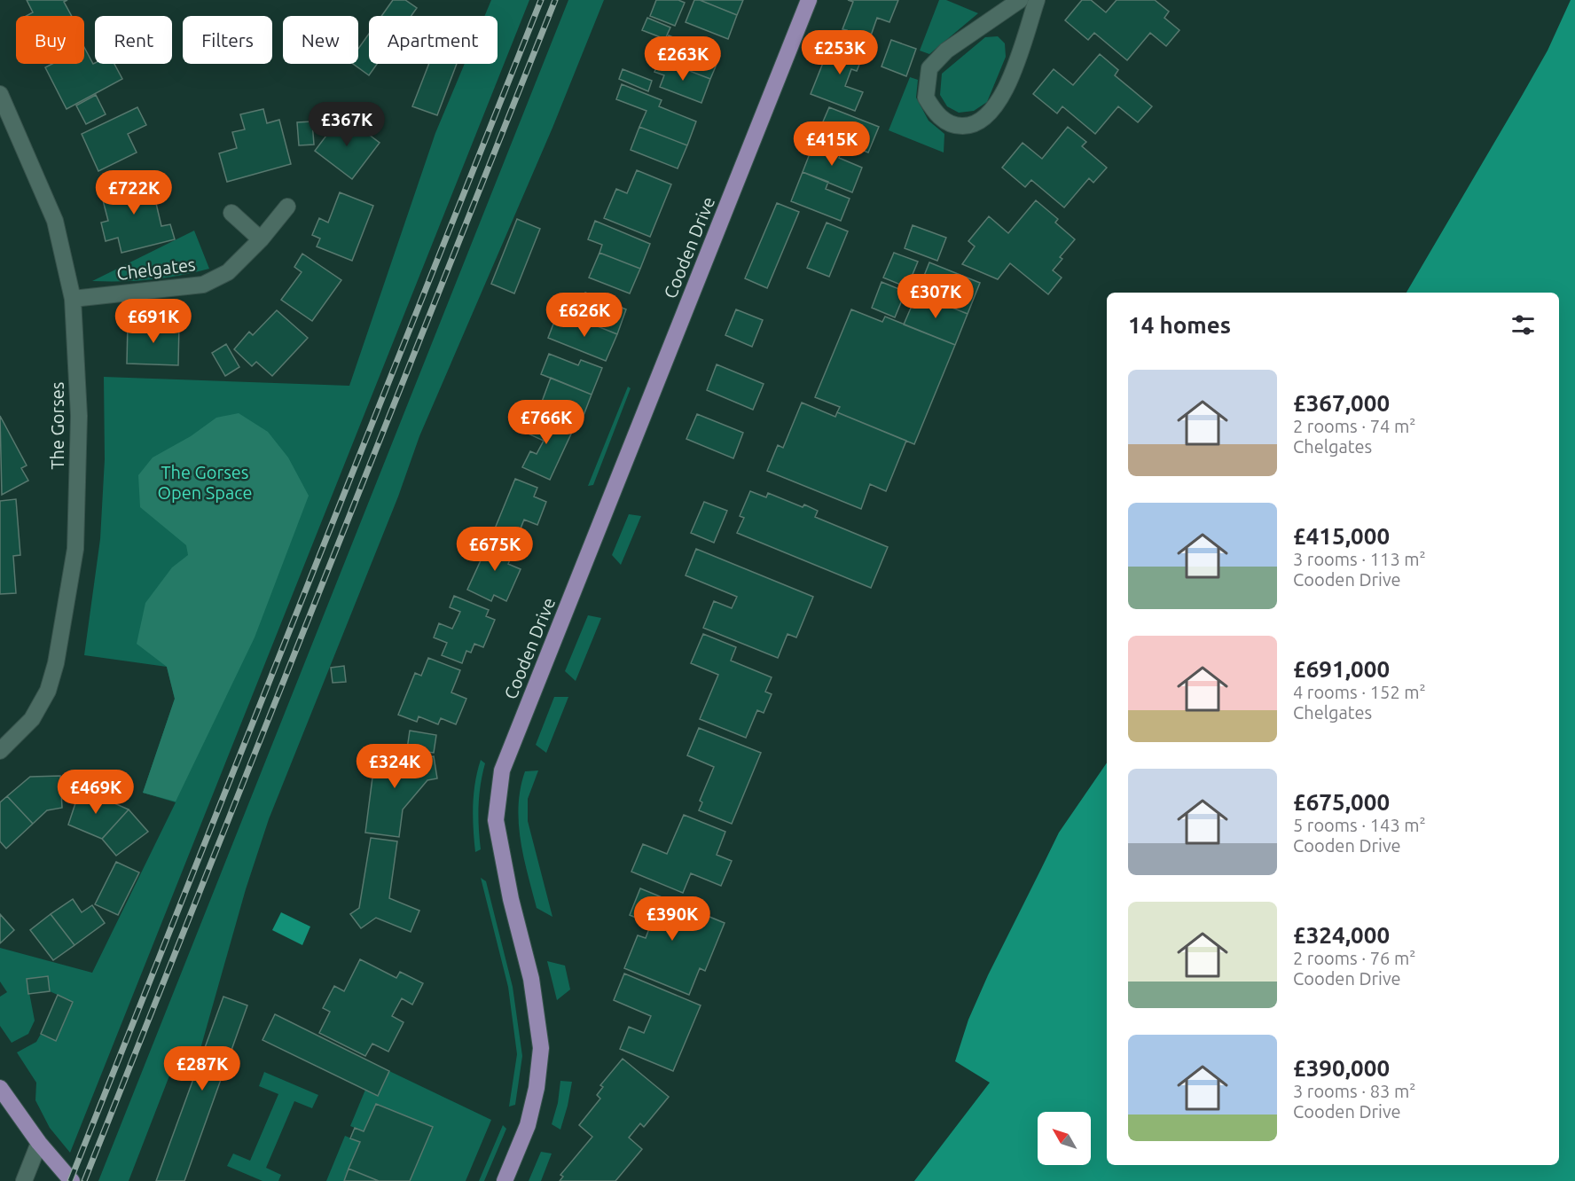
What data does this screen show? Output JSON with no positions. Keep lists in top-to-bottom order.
{
  "streets": {
    "main road": ["Cooden Drive"],
    "street": ["Chelgates", "The Gorses"]
  },
  "crossings": [
    ["Chelgates", "The Gorses"]
  ],
  "parks": ["The Gorses Open Space"],
  "north": "top left",
  "page": {
    "chip": [
      "Buy",
      "Rent",
      "Filters",
      "New",
      "Apartment"
    ],
    "price": [
      "£253K",
      "£263K",
      "£367K",
      "£415K",
      "£722K",
      "£307K",
      "£626K",
      "£691K",
      "£766K",
      "£675K",
      "£324K",
      "£469K",
      "£390K",
      "£287K"
    ],
    "heading": "14 homes",
    "list": [
      {
        "name": "£367,000",
        "note": "2 rooms · 74 m² · Chelgates"
      },
      {
        "name": "£415,000",
        "note": "3 rooms · 113 m² · Cooden Drive"
      },
      {
        "name": "£691,000",
        "note": "4 rooms · 152 m² · Chelgates"
      },
      {
        "name": "£675,000",
        "note": "5 rooms · 143 m² · Cooden Drive"
      },
      {
        "name": "£324,000",
        "note": "2 rooms · 76 m² · Cooden Drive"
      },
      {
        "name": "£390,000",
        "note": "3 rooms · 83 m² · Cooden Drive"
      }
    ]
  }
}
